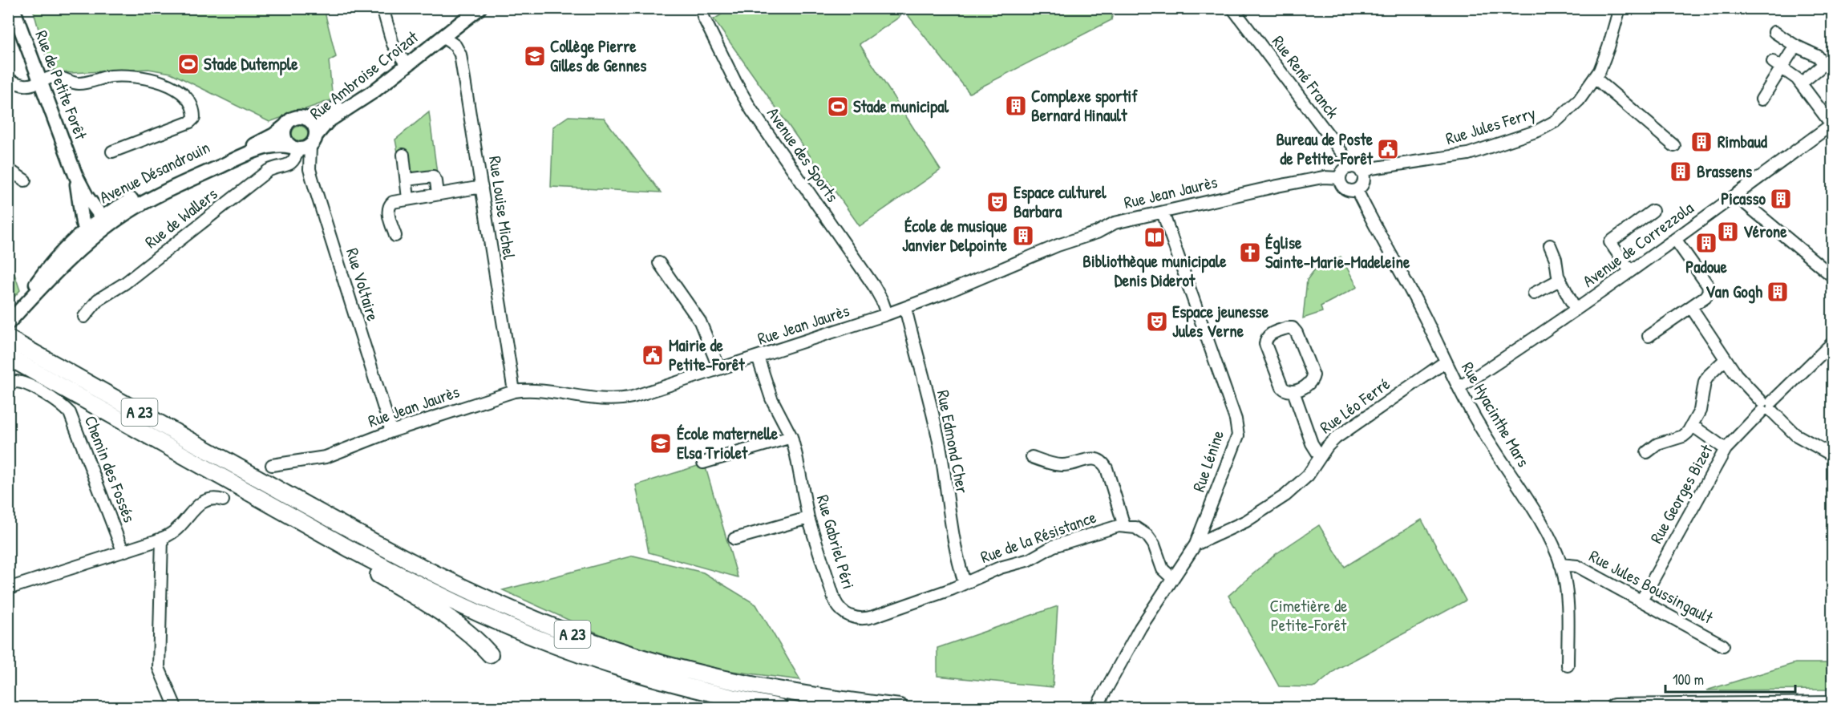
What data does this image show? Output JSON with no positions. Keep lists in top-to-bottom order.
{
  "streets": {
    "highway": ["A 23"],
    "main road": ["Rue Ambroise Croizat", "Rue de Petite Forêt", "Avenue Désandrouin"],
    "street": [
      "Rue René Franck",
      "Rue Jules Ferry",
      "Avenue des Sports",
      "Rue Jean Jaurès",
      "Rue Louise Michel",
      "Rue de Wallers",
      "Avenue de Correzzola",
      "Rue Voltaire",
      "Rue Léo Ferré",
      "Rue Hyacinthe Mars",
      "Rue Edmond Cher",
      "Rue Lénine",
      "Chemin des Fossés",
      "Rue Georges Bizet",
      "Rue de la Résistance",
      "Rue Gabriel Péri",
      "Rue Jules Boussingault"
    ]
  },
  "crossings": [
    ["Rue Ambroise Croizat", "Avenue Désandrouin"],
    ["Rue Ambroise Croizat", "Rue Louise Michel"],
    ["Rue Ambroise Croizat", "Rue de Wallers"],
    ["Rue Ambroise Croizat", "Rue Voltaire"],
    ["Rue René Franck", "Rue Jules Ferry"],
    ["Rue René Franck", "Rue Jean Jaurès"],
    ["Rue René Franck", "Rue Hyacinthe Mars"],
    ["Rue de Petite Forêt", "Avenue Désandrouin"],
    ["Rue Jules Ferry", "Rue Jean Jaurès"],
    ["Rue Jules Ferry", "Rue Hyacinthe Mars"],
    ["Avenue des Sports", "Rue Jean Jaurès"],
    ["Avenue Désandrouin", "Rue de Wallers"],
    ["Avenue Désandrouin", "Rue Voltaire"],
    ["Rue Jean Jaurès", "Rue Louise Michel"],
    ["Rue Jean Jaurès", "Rue Voltaire"],
    ["Rue Jean Jaurès", "Rue Hyacinthe Mars"],
    ["Rue Jean Jaurès", "Rue Edmond Cher"],
    ["Rue Jean Jaurès", "Rue Lénine"],
    ["Rue Jean Jaurès", "Rue Gabriel Péri"],
    ["Rue de Wallers", "Rue Voltaire"],
    ["Avenue de Correzzola", "Rue Hyacinthe Mars"],
    ["Rue Léo Ferré", "Rue Hyacinthe Mars"],
    ["Rue Léo Ferré", "Rue Lénine"],
    ["Rue Hyacinthe Mars", "Rue Jules Boussingault"],
    ["Rue Edmond Cher", "Rue de la Résistance"],
    ["Rue Edmond Cher", "Rue Gabriel Péri"],
    ["Rue Lénine", "Rue de la Résistance"],
    ["Rue Georges Bizet", "Rue Jules Boussingault"],
    ["Rue de la Résistance", "Rue Gabriel Péri"]
  ],
  "parks": ["Cimetière de Petite-Forêt"],
  "places": {
    "school or university": ["Collège Pierre Gilles de Gennes", "École maternelle Elsa Triolet"],
    "sports": ["Stade Dutemple", "Stade municipal"],
    "building": [
      "Complexe sportif Bernard Hinault",
      "Rimbaud",
      "Brassens",
      "Picasso",
      "Vérone",
      "École de musique Janvier Delpointe",
      "Padoue",
      "Van Gogh"
    ],
    "public building": ["Bureau de Poste de Petite-Forêt", "Mairie de Petite-Forêt"],
    "theatre": ["Espace culturel Barbara", "Espace jeunesse Jules Verne"],
    "library": ["Bibliothèque municipale Denis Diderot"],
    "church": ["Église Sainte-Marie-Madeleine"]
  },
  "scale_bar": "100 m"
}
